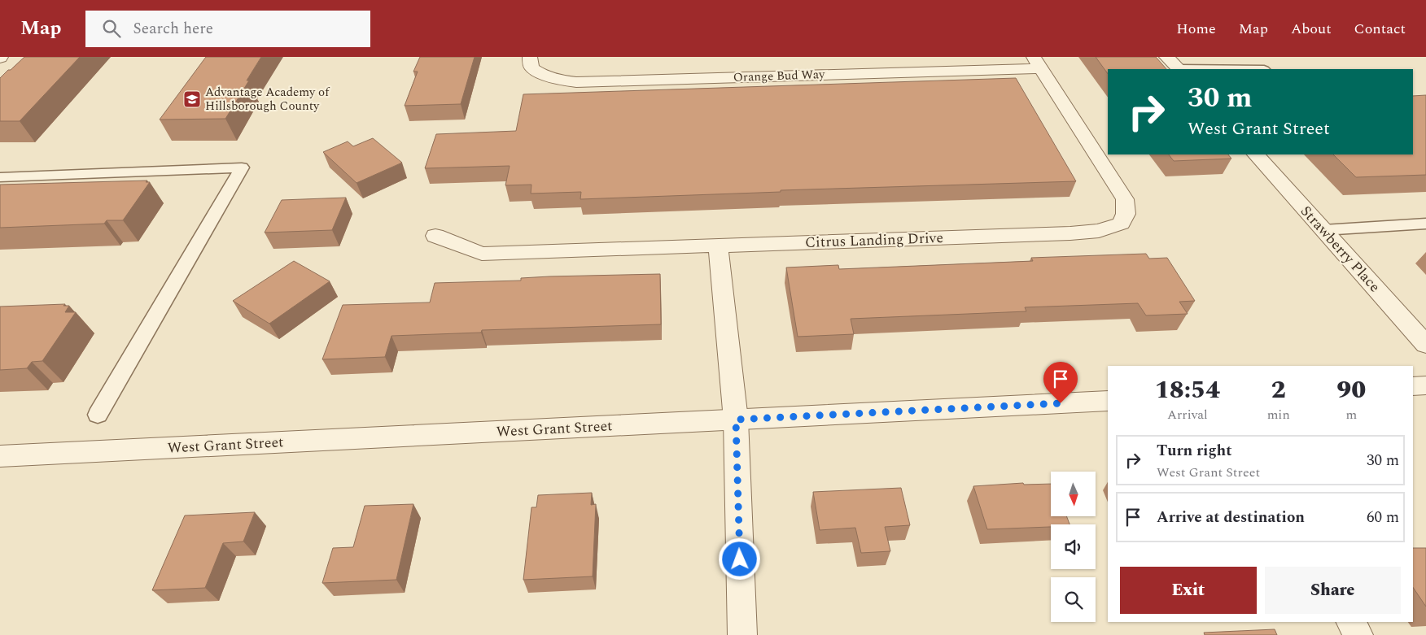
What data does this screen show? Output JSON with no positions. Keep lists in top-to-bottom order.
{
  "streets": {
    "street": [
      "Orange Bud Way",
      "Citrus Landing Drive",
      "Strawberry Place",
      "West Grant Street"
    ]
  },
  "crossings": [
    ["Orange Bud Way", "Citrus Landing Drive"]
  ],
  "places": {
    "school or university": ["Advantage Academy of Hillsborough County"]
  },
  "north": "bottom",
  "page": {
    "header": "Map",
    "search": "Search here",
    "nav": [
      "Home",
      "Map",
      "About",
      "Contact"
    ],
    "turn": ["30 m", "West Grant Street"],
    "eta": [
      "18:54",
      "Arrival",
      "2",
      "min",
      "90",
      "m"
    ],
    "list": [
      {
        "name": "Turn right",
        "note": "West Grant Street",
        "value": "30 m"
      },
      {
        "name": "Arrive at destination",
        "value": "60 m"
      }
    ],
    "buttons": ["Exit", "Share"]
  }
}
